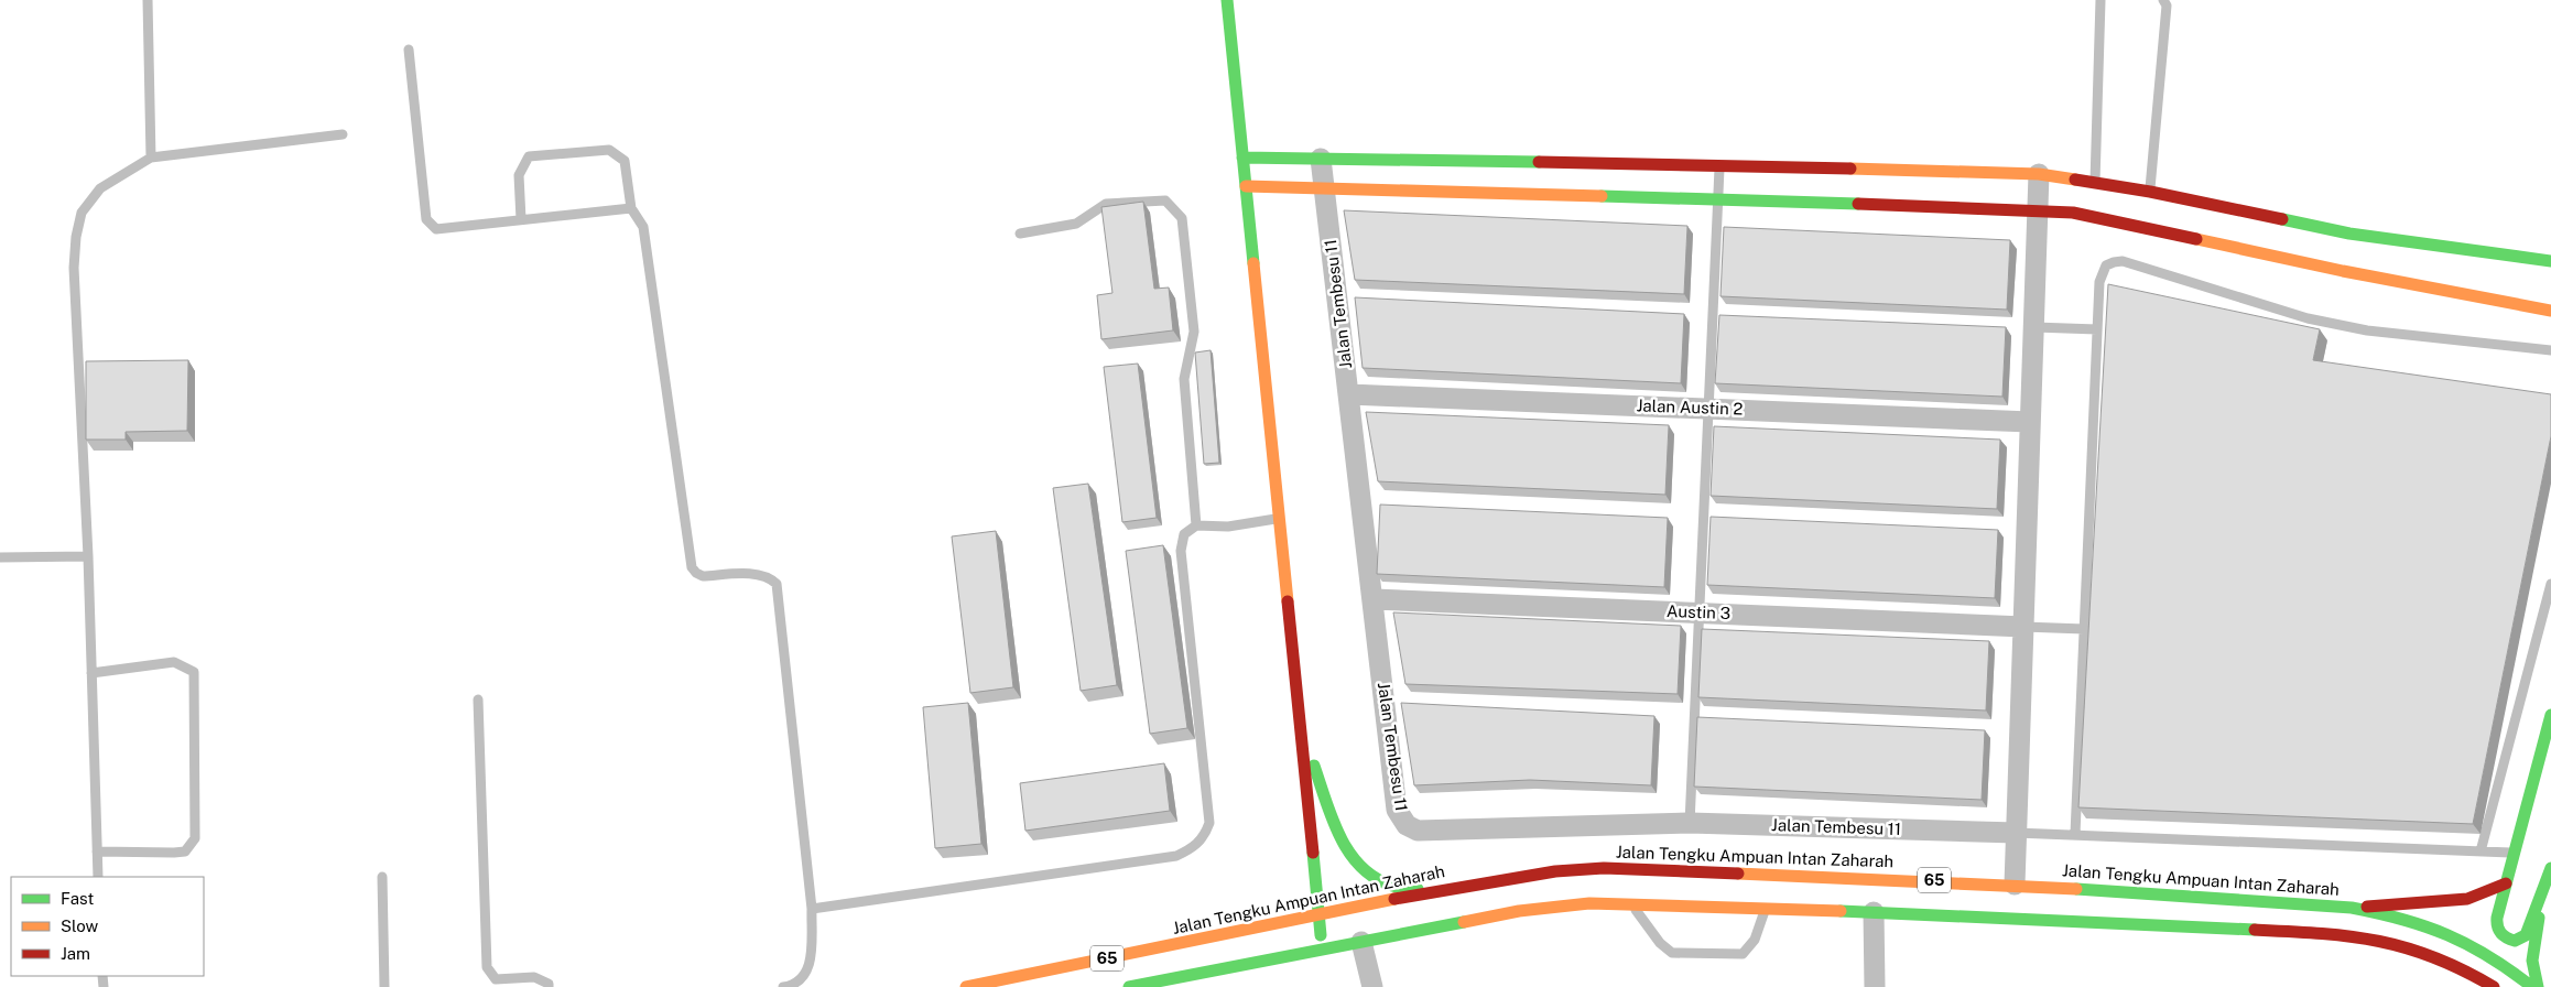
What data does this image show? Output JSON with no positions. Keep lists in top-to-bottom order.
{
  "streets": {
    "main road": ["Jalan Tengku Ampuan Intan Zaharah", "65"],
    "street": ["Jalan Tembesu 11", "Jalan Austin 2", "Austin 3"]
  },
  "crossings": [
    ["Jalan Tembesu 11", "Jalan Austin 2"],
    ["Jalan Tembesu 11", "Austin 3"]
  ],
  "legend": ["Fast", "Slow", "Jam"]
}
